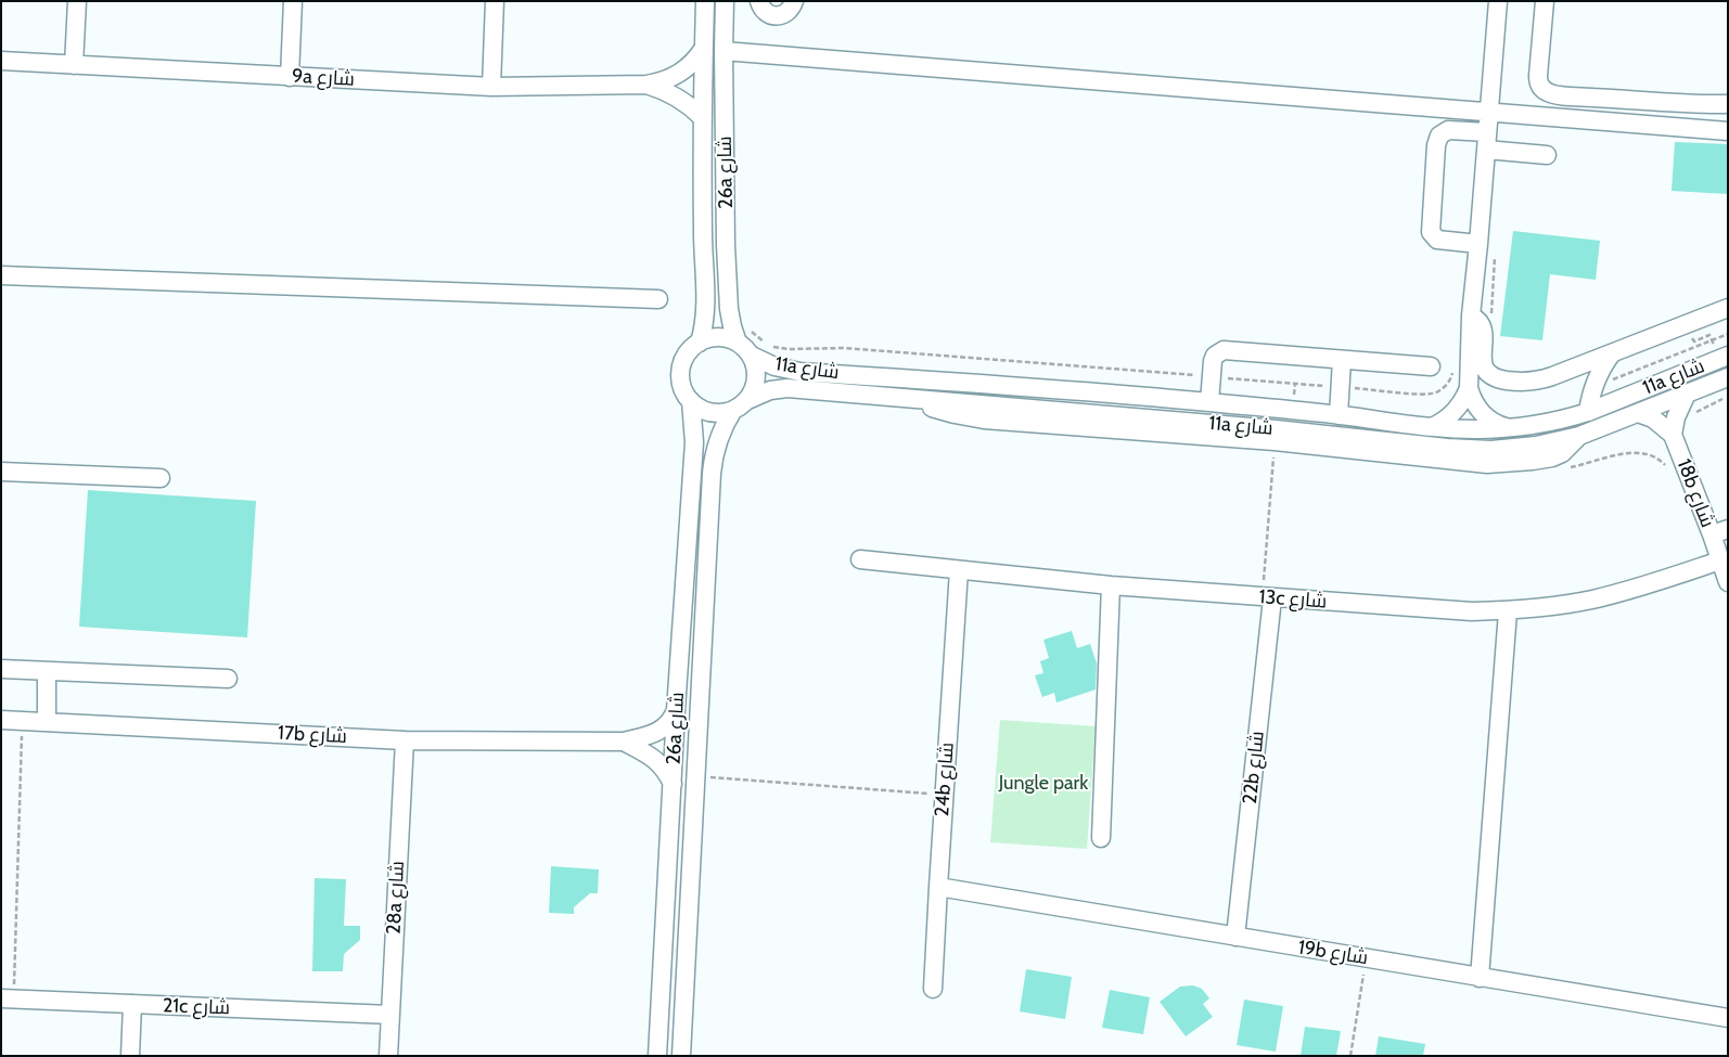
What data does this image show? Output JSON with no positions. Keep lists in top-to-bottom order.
{
  "streets": {
    "street": [
      "9a شارع",
      "26a شارع",
      "11a شارع",
      "18b شارع",
      "13c شارع",
      "17b شارع",
      "22b شارع",
      "24b شارع",
      "28a شارع",
      "19b شارع",
      "21c شارع"
    ]
  },
  "crossings": [
    ["9a شارع", "26a شارع"],
    ["26a شارع", "11a شارع"],
    ["26a شارع", "17b شارع"],
    ["11a شارع", "18b شارع"],
    ["18b شارع", "13c شارع"],
    ["13c شارع", "22b شارع"],
    ["13c شارع", "24b شارع"],
    ["17b شارع", "28a شارع"],
    ["22b شارع", "19b شارع"],
    ["24b شارع", "19b شارع"],
    ["28a شارع", "21c شارع"]
  ],
  "parks": ["Jungle park"]
}
